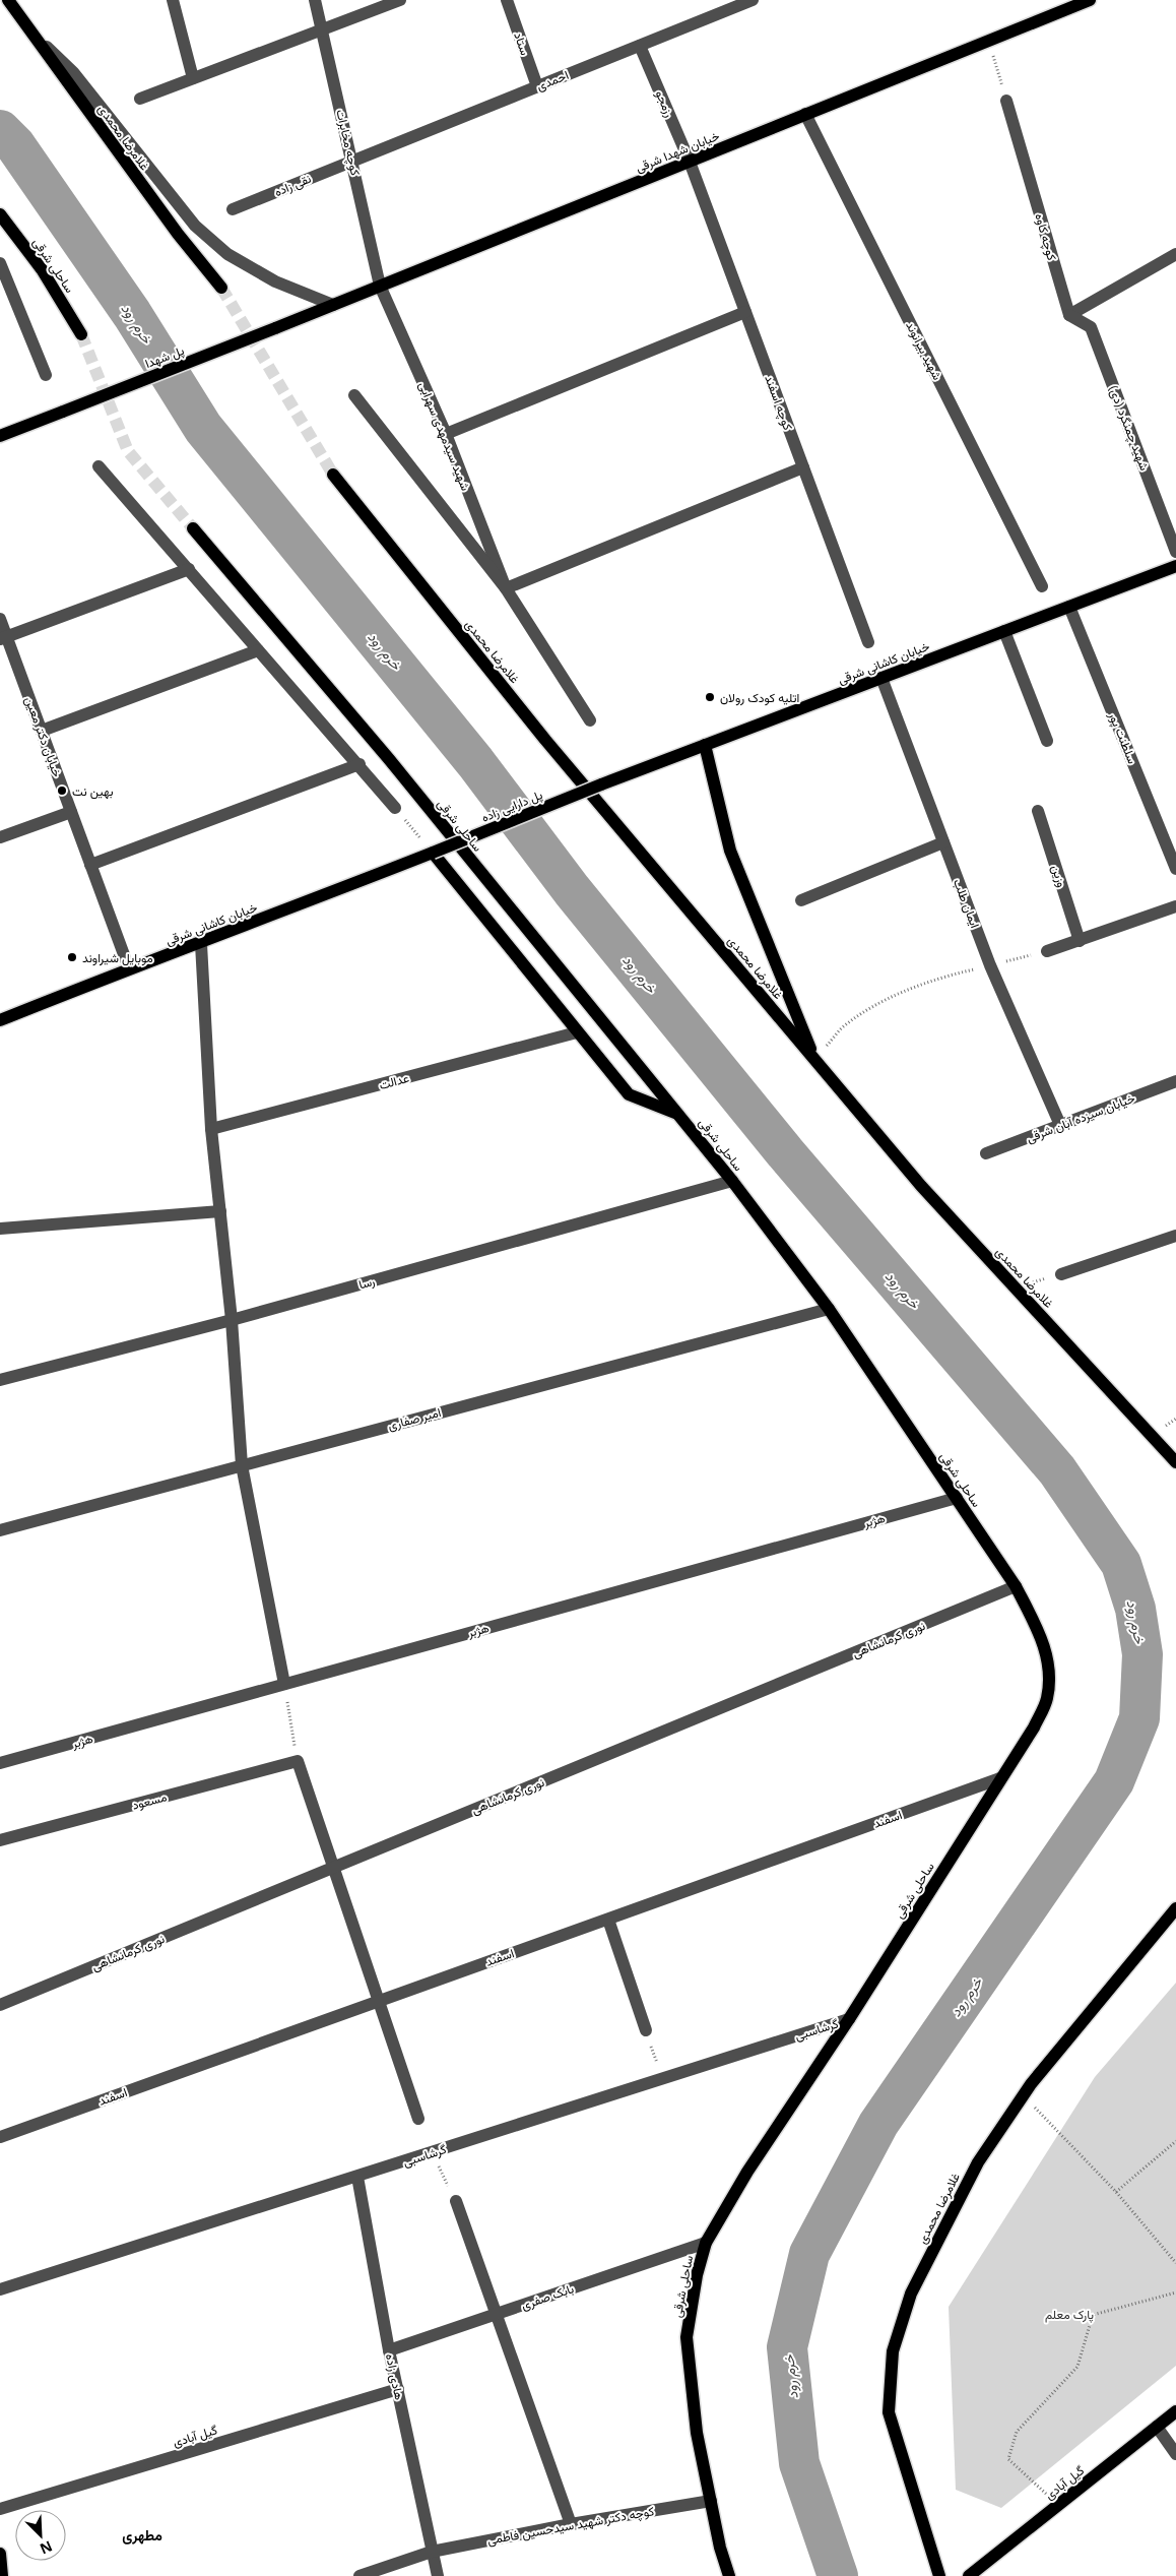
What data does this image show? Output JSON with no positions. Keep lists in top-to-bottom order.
{
  "streets": {
    "main road": [
      "غلامرضا محمدی",
      "خیابان شهدا شرقی",
      "ساحلی شرقی",
      "پل شهدا",
      "خیابان کاشانی شرقی",
      "پل دارایی زاده",
      "گیل آبادی"
    ],
    "street": [
      "ستاد",
      "احمدی",
      "رزمجو",
      "کوچه مخابرات",
      "نقی زاده",
      "کوچه کاوه",
      "شهید بیرانوند",
      "کوچه اسفند",
      "شهید چمنگرد (دی)",
      "شهید سیدمهدی سهرابی",
      "خیابان دکتر معین",
      "سلطنت پور",
      "وزین",
      "ایمان طلب",
      "عدالت",
      "خیابان سیزده آبان شرقی",
      "رسا",
      "امیر صفاری",
      "هژبر",
      "نوری کرمانشاهی",
      "مسعود",
      "اسفند",
      "گرشاسبی",
      "بابک صفری",
      "هادی زاده",
      "کوچه دکتر شهید سیدحسین فاطمی"
    ]
  },
  "crossings": [
    ["ستاد", "احمدی"],
    ["احمدی", "رزمجو"],
    ["احمدی", "کوچه مخابرات"],
    ["احمدی", "نقی زاده"],
    ["رزمجو", "خیابان شهدا شرقی"],
    ["رزمجو", "کوچه اسفند"],
    ["کوچه مخابرات", "خیابان شهدا شرقی"],
    ["کوچه مخابرات", "نقی زاده"],
    ["کوچه مخابرات", "شهید سیدمهدی سهرابی"],
    ["خیابان شهدا شرقی", "شهید بیرانوند"],
    ["خیابان شهدا شرقی", "پل شهدا"],
    ["خیابان شهدا شرقی", "کوچه اسفند"],
    ["خیابان شهدا شرقی", "شهید سیدمهدی سهرابی"],
    ["کوچه کاوه", "شهید چمنگرد (دی)"],
    ["ساحلی شرقی", "رسا"],
    ["ساحلی شرقی", "امیر صفاری"],
    ["ساحلی شرقی", "هژبر"],
    ["ساحلی شرقی", "نوری کرمانشاهی"],
    ["ساحلی شرقی", "اسفند"],
    ["ساحلی شرقی", "گرشاسبی"],
    ["ساحلی شرقی", "بابک صفری"],
    ["ساحلی شرقی", "کوچه دکتر شهید سیدحسین فاطمی"],
    ["خیابان کاشانی شرقی", "خیابان دکتر معین"],
    ["خیابان کاشانی شرقی", "سلطنت پور"],
    ["خیابان کاشانی شرقی", "پل دارایی زاده"],
    ["خیابان کاشانی شرقی", "ایمان طلب"],
    ["ایمان طلب", "خیابان سیزده آبان شرقی"],
    ["گرشاسبی", "هادی زاده"],
    ["بابک صفری", "هادی زاده"],
    ["هادی زاده", "گیل آبادی"],
    ["هادی زاده", "کوچه دکتر شهید سیدحسین فاطمی"]
  ],
  "districts": ["مطهری"],
  "water": ["خرم رود"],
  "parks": ["پارک معلم"],
  "places": ["اتلیه کودک رولان", "بهین نت", "موبایل شیراوند"],
  "north": "bottom right"
}
